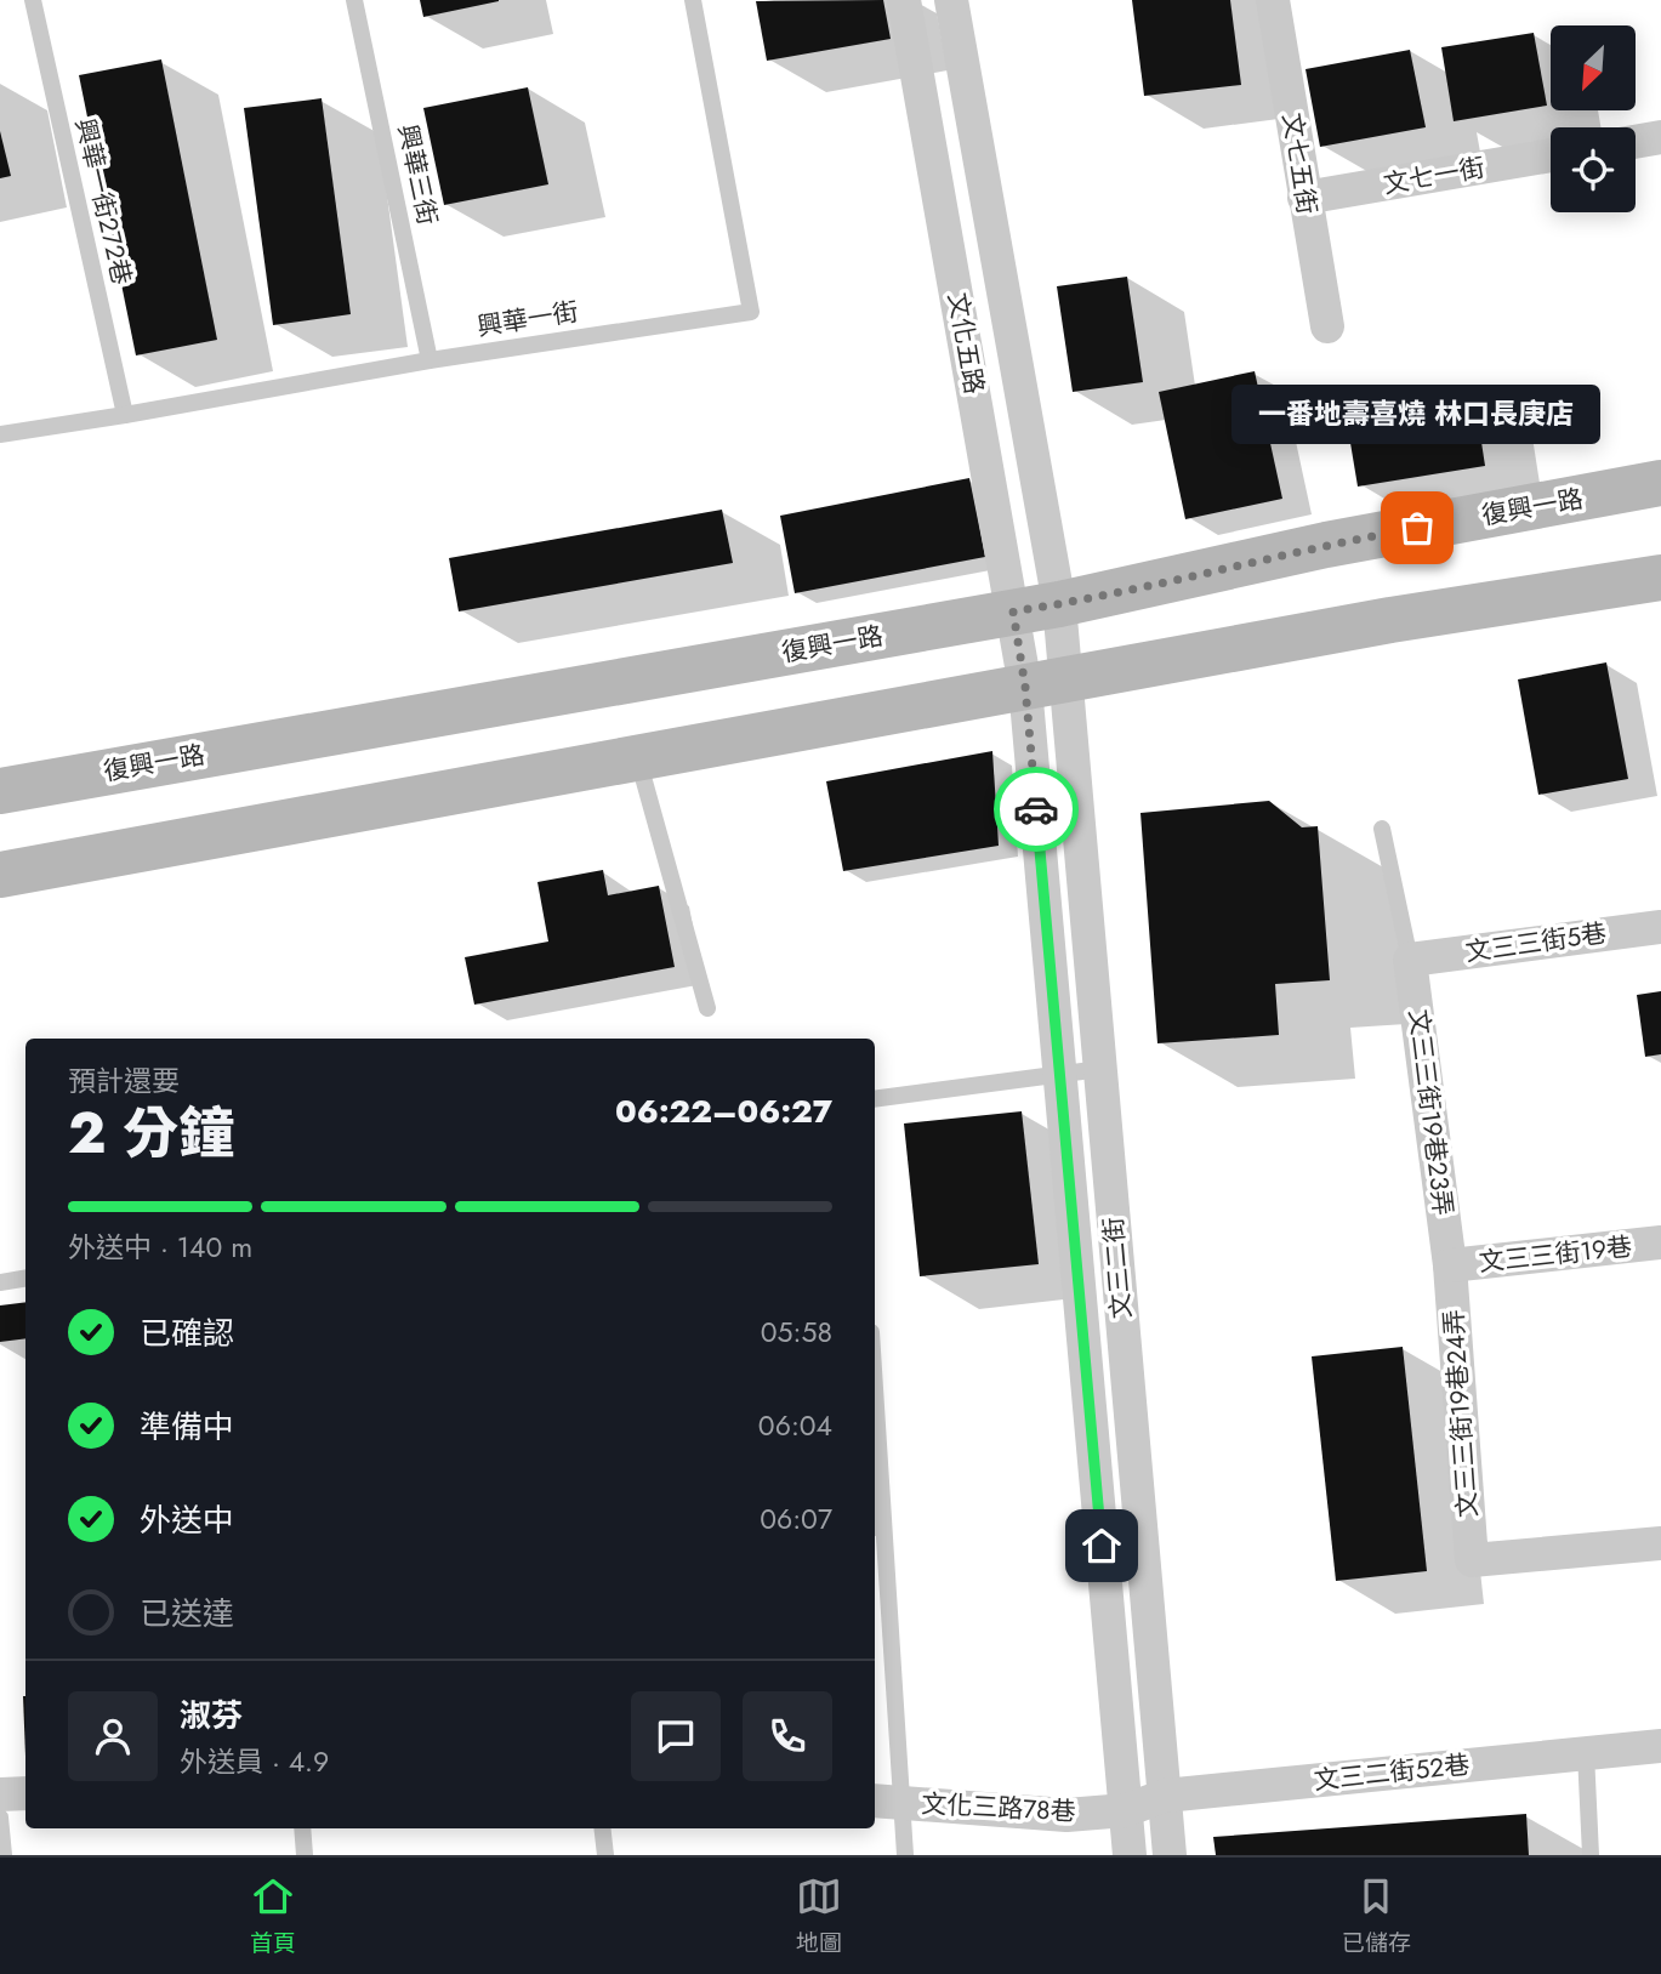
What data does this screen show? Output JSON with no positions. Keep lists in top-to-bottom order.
{
  "streets": {
    "main road": ["復興一路"],
    "street": [
      "文七五街",
      "文七一街",
      "文化五路",
      "文三三街5巷",
      "文三三街19巷23弄",
      "文三三街19巷",
      "文三二街",
      "文三三街19巷24弄",
      "文三二街52巷",
      "文化三路78巷"
    ],
    "lane": ["興華三街", "興華一街272巷", "興華一街"]
  },
  "crossings": [
    ["文七五街", "文七一街"],
    ["興華三街", "興華一街"],
    ["興華一街272巷", "興華一街"],
    ["文化五路", "復興一路"],
    ["文化五路", "文三二街"],
    ["文三三街5巷", "文三三街19巷23弄"],
    ["文三三街19巷23弄", "文三三街19巷"],
    ["文三三街19巷23弄", "文三三街19巷24弄"],
    ["文三三街19巷", "文三三街19巷24弄"],
    ["文三二街", "文三二街52巷"],
    ["文三二街", "文化三路78巷"],
    ["文三二街52巷", "文化三路78巷"]
  ],
  "places": ["一番地壽喜燒 林口長庚店"],
  "north": "bottom left",
  "page": {
    "bubble": "一番地壽喜燒 林口長庚店",
    "heading": ["2 分鐘", "預計還要", "06:22–06:27"],
    "panel": ["淑芬", "外送員 · 4.9"],
    "bar": "外送中 · 140 m",
    "list": [
      ["已確認", "05:58"],
      ["準備中", "06:04"],
      ["外送中", "06:07"],
      "已送達"
    ],
    "tabs": ["首頁", "地圖", "已儲存"]
  }
}
